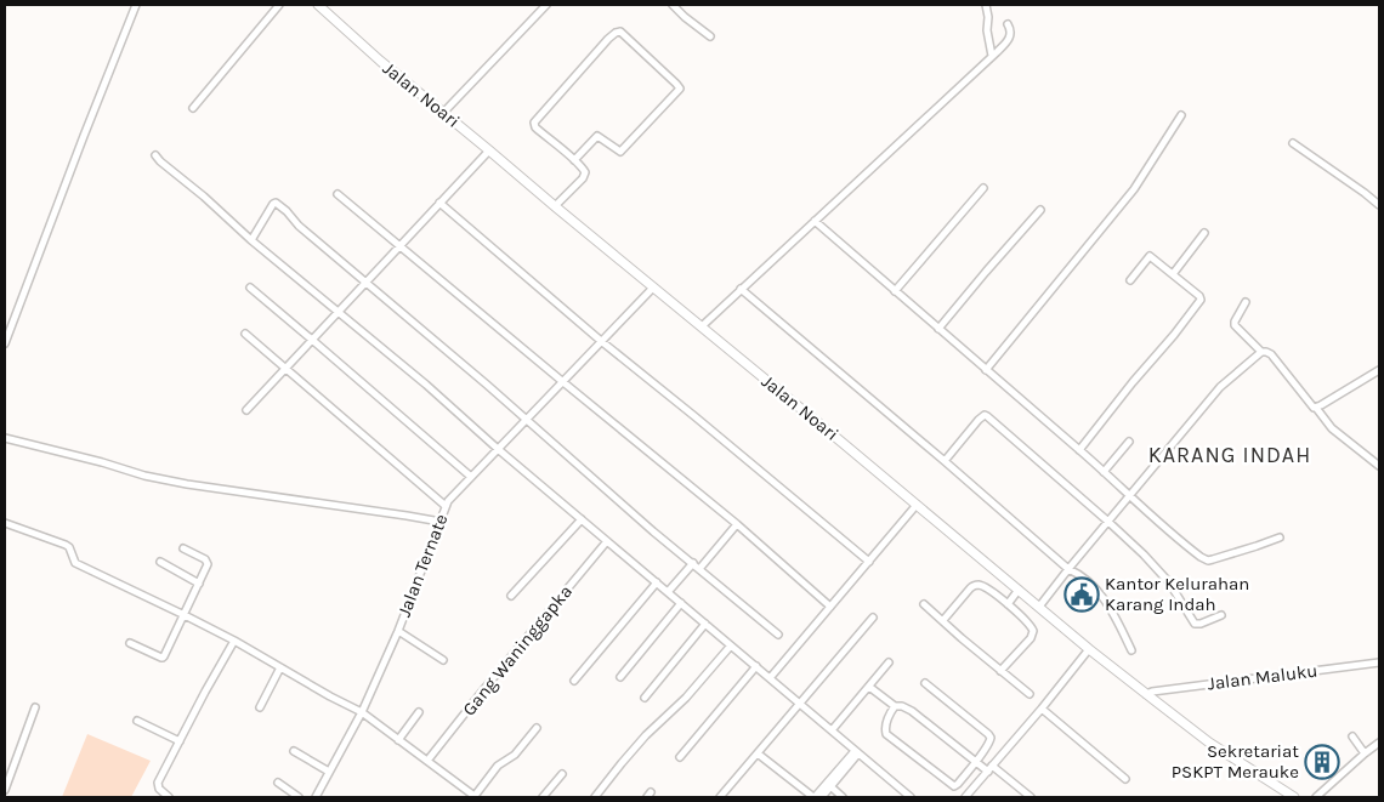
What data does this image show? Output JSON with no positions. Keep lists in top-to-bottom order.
{
  "streets": {
    "street": [
      "Jalan Noari",
      "Jalan Ternate",
      "Gang Waninggapka",
      "Jalan Maluku"
    ]
  },
  "crossings": [
    ["Jalan Noari", "Jalan Ternate"],
    ["Jalan Noari", "Jalan Maluku"]
  ],
  "districts": ["KARANG INDAH"],
  "places": {
    "public building": ["Kantor Kelurahan Karang Indah"],
    "building": ["Sekretariat PSKPT Merauke"]
  }
}
